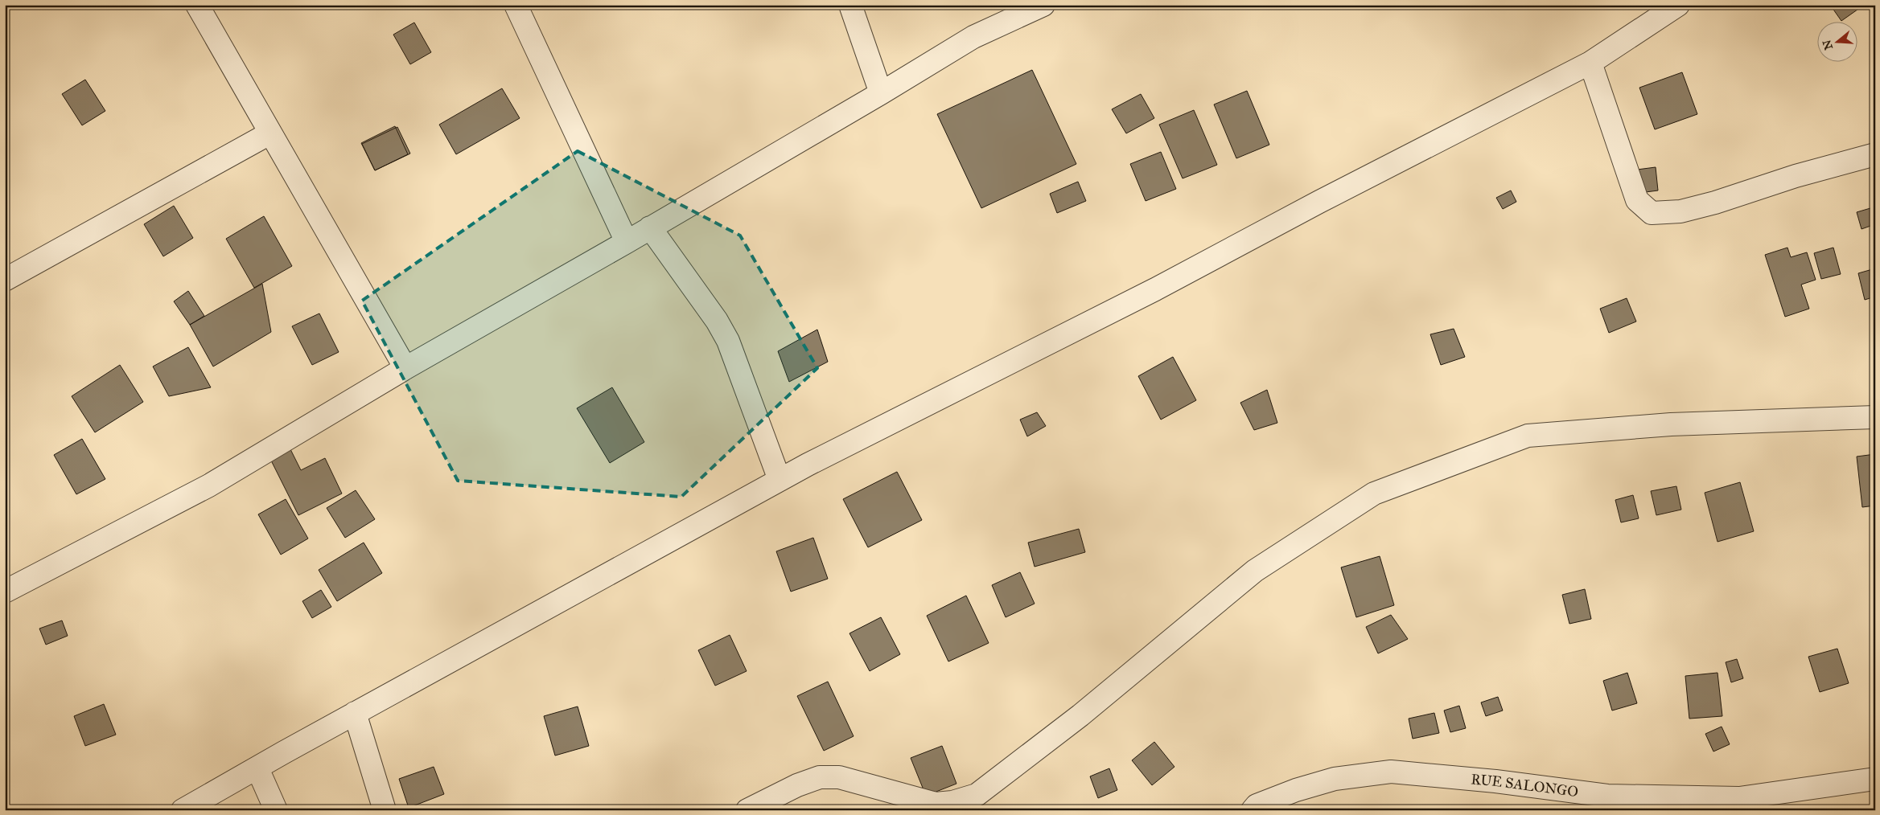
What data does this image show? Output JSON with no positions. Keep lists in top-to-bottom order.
{
  "streets": {
    "street": ["RUE SALONGO"]
  },
  "north": "left"
}
